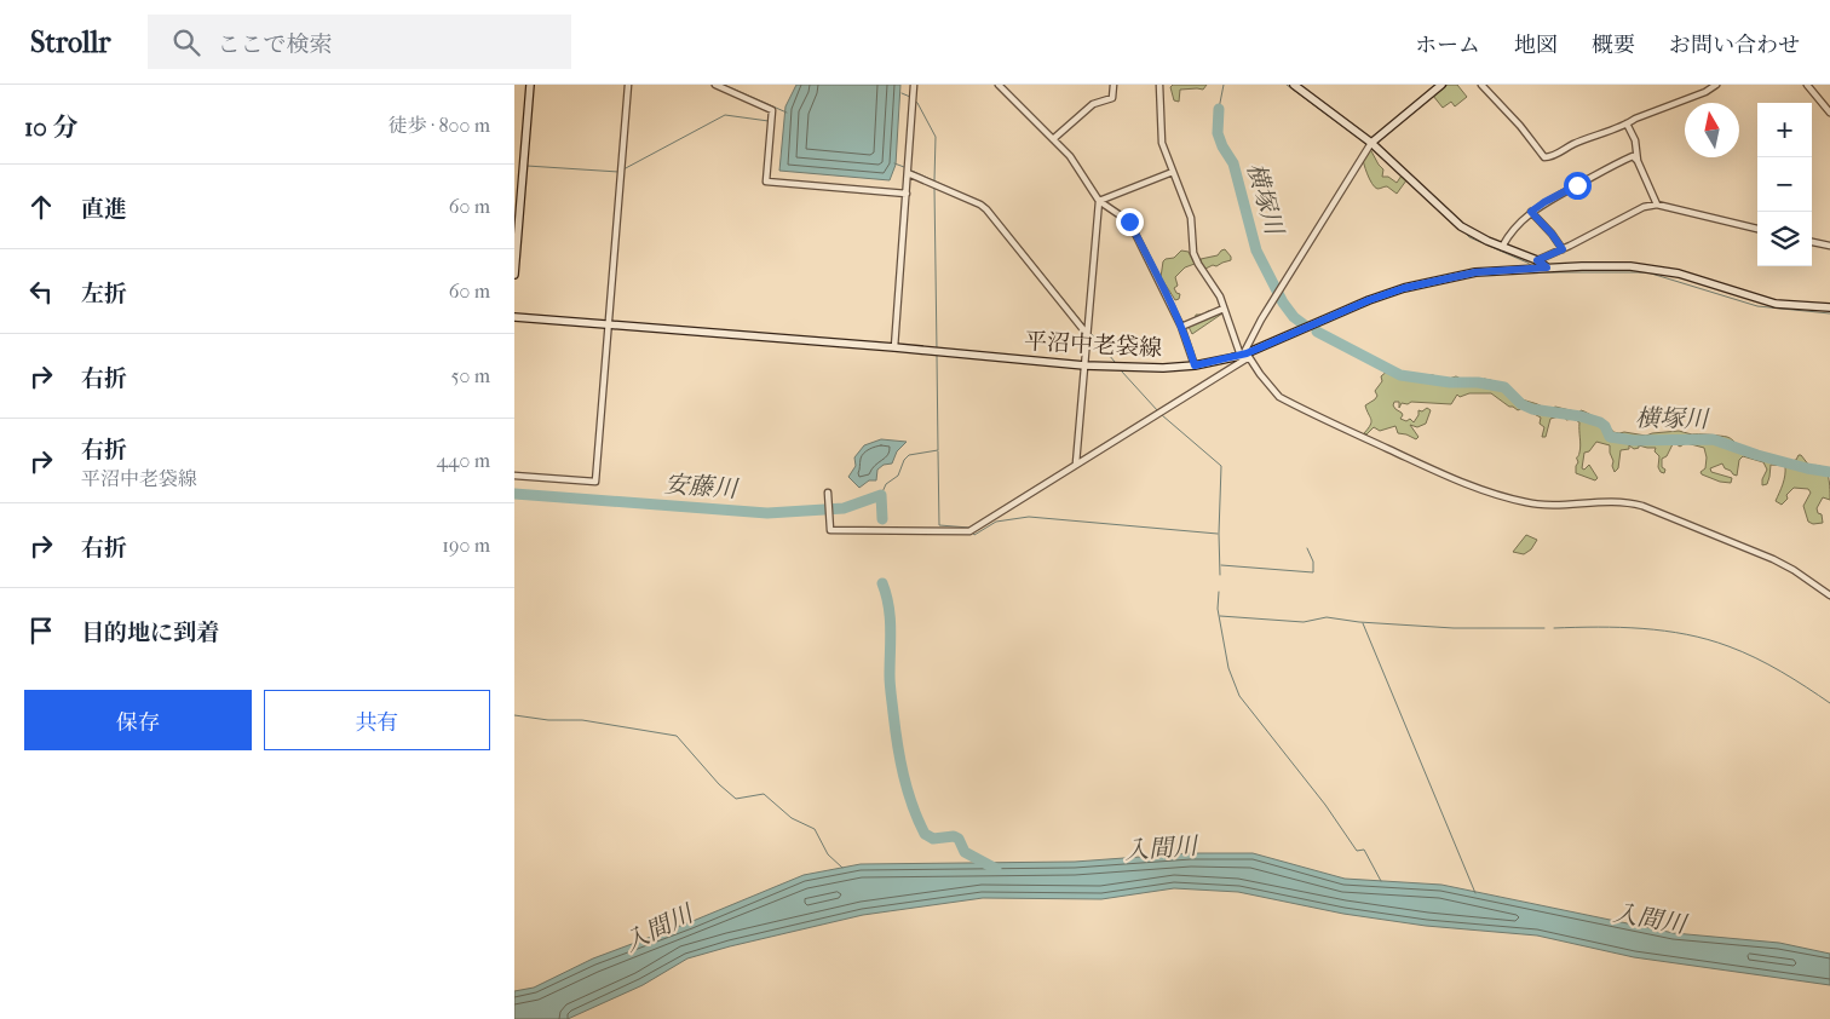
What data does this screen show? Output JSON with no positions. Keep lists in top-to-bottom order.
{
  "streets": {
    "main road": ["平沼中老袋線"]
  },
  "water": ["横塚川", "安藤川", "入間川"],
  "north": "top",
  "page": {
    "header": "Strollr",
    "search": "ここで検索",
    "nav": [
      "ホーム",
      "地図",
      "概要",
      "お問い合わせ"
    ],
    "heading": ["10 分", "徒歩 · 800 m"],
    "map_buttons": ["+", "−"],
    "list": [
      ["直進", "60 m"],
      ["左折", "60 m"],
      ["右折", "50 m"],
      ["右折", "平沼中老袋線", "440 m"],
      ["右折", "190 m"],
      "目的地に到着"
    ],
    "buttons": ["保存", "共有"]
  }
}
